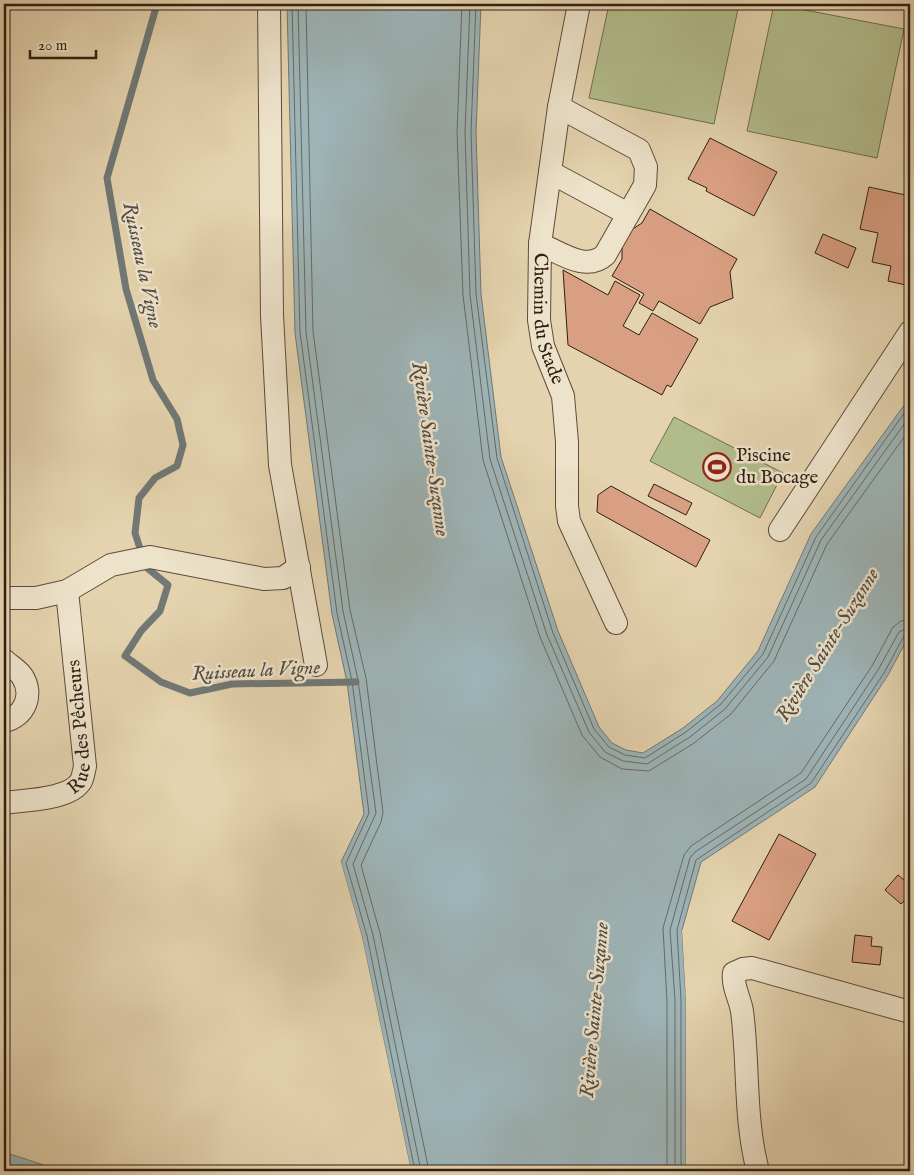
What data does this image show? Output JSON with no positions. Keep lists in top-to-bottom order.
{
  "streets": {
    "street": ["Chemin du Stade", "Rue des Pêcheurs"]
  },
  "water": ["Ruisseau la Vigne", "Rivière Sainte-Suzanne"],
  "places": {
    "sports": ["Piscine du Bocage"]
  },
  "scale_bar": "20 m"
}
